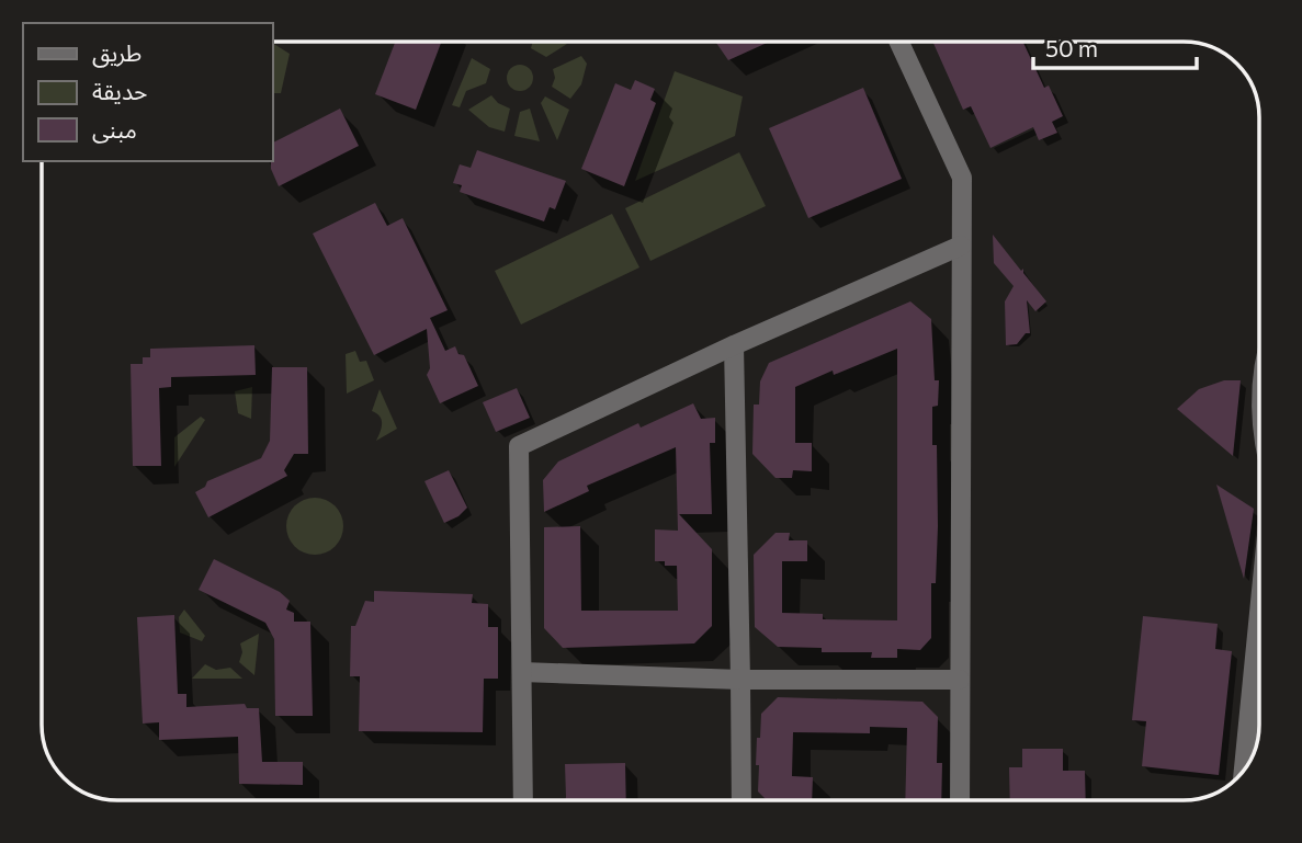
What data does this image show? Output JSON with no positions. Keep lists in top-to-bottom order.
{
  "legend": ["طريق", "حديقة", "مبنى"],
  "scale_bar": "50 m"
}
